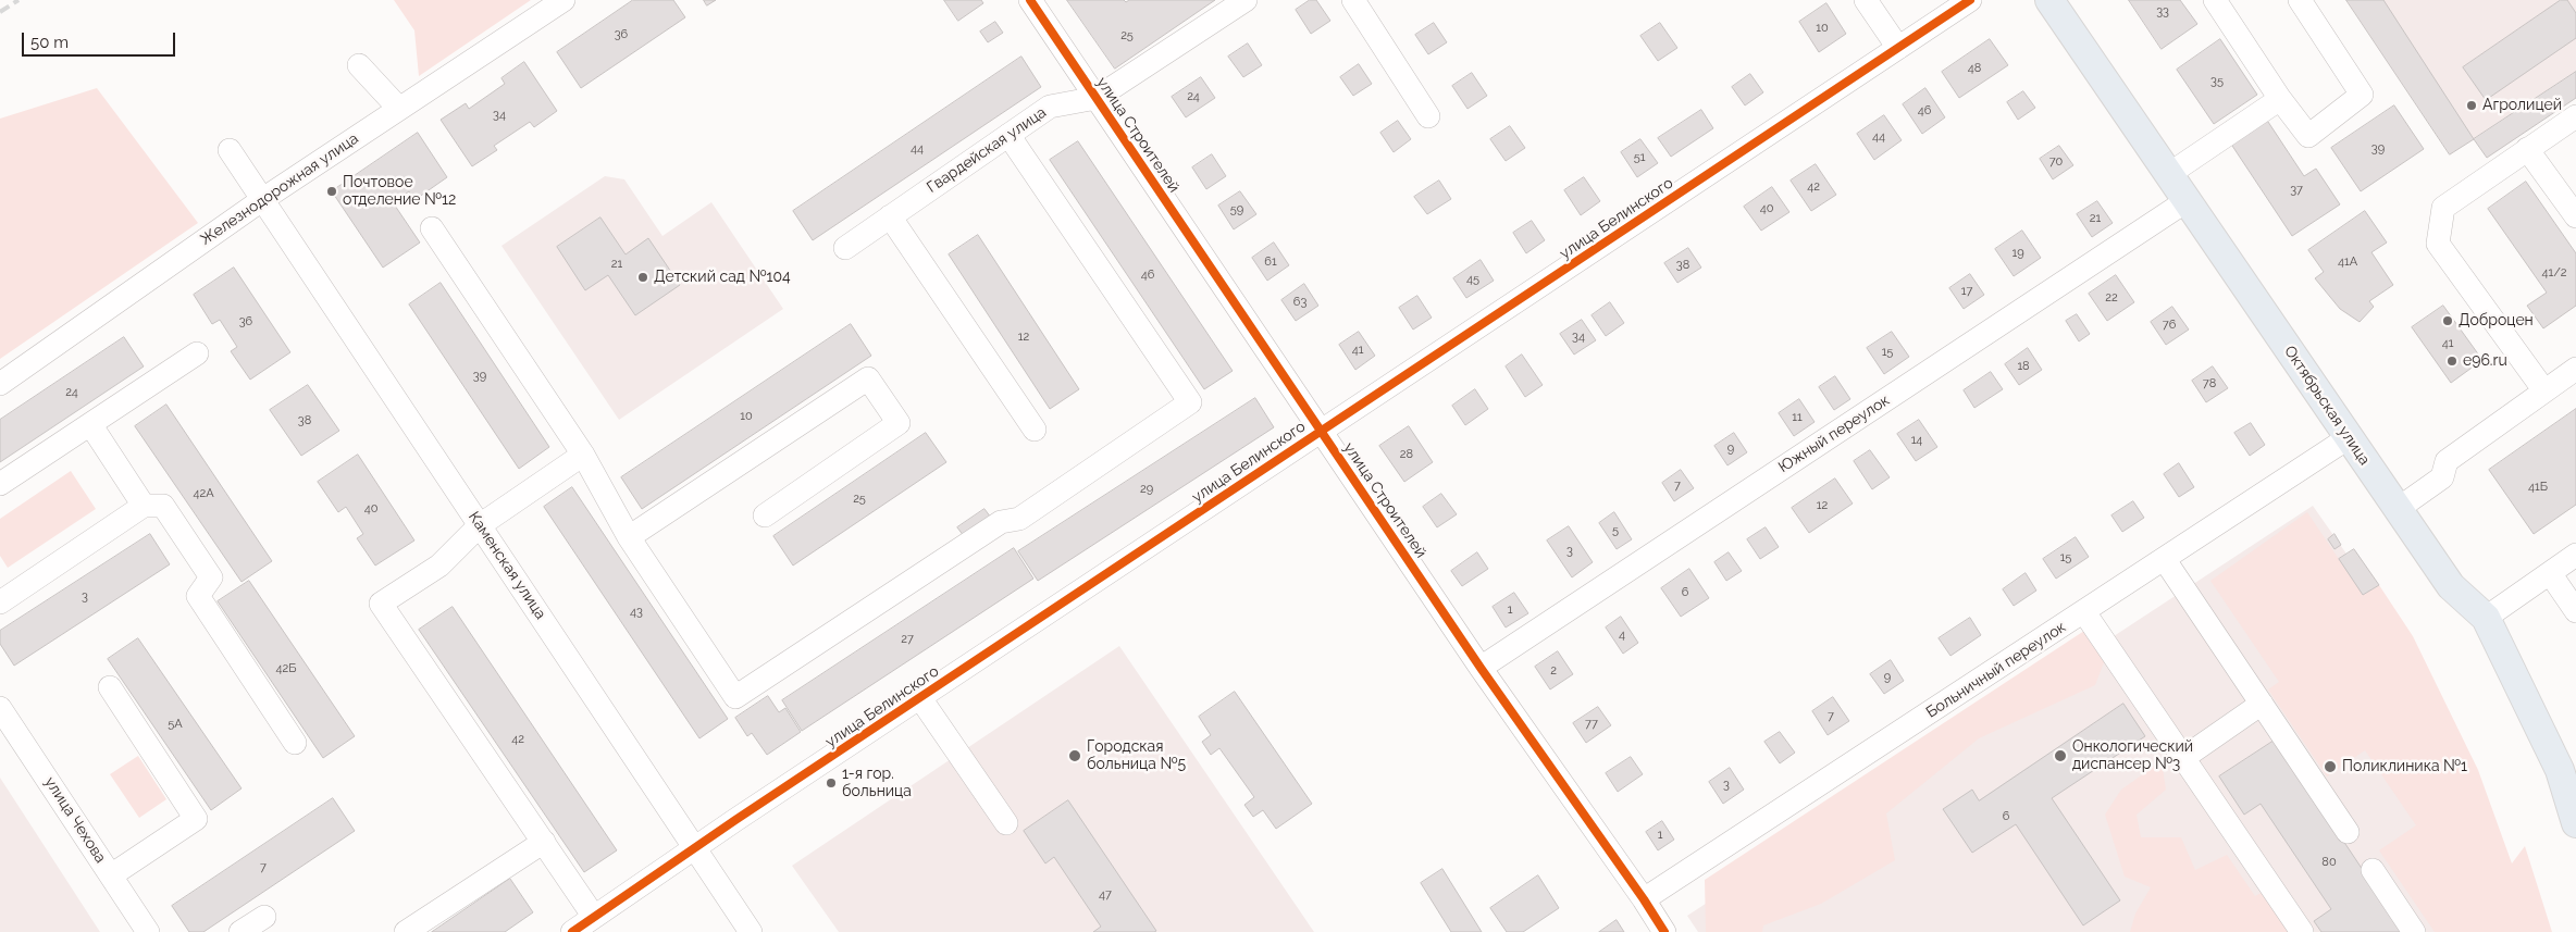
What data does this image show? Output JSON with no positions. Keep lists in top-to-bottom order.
{
  "streets": {
    "main road": ["Октябрьская улица"],
    "street": [
      "улица Строителей",
      "Гвардейская улица",
      "Железнодорожная улица",
      "улица Белинского",
      "Южный переулок",
      "Каменская улица",
      "Больничный переулок",
      "улица Чехова"
    ]
  },
  "crossings": [
    ["улица Строителей", "Гвардейская улица"],
    ["улица Строителей", "улица Белинского"],
    ["улица Строителей", "Южный переулок"],
    ["улица Строителей", "Больничный переулок"],
    ["Железнодорожная улица", "Каменская улица"],
    ["улица Белинского", "Каменская улица"],
    ["Октябрьская улица", "Южный переулок"],
    ["Октябрьская улица", "Больничный переулок"]
  ],
  "places": [
    "Агролицей",
    "Почтовое отделение №12",
    "Детский сад №104",
    "Доброцен",
    "e96.ru",
    "Городская больница №5",
    "Онкологический диспансер №3",
    "Поликлиника №1",
    "1-я гор. больница"
  ],
  "house_numbers": [
    "33",
    "10",
    "36",
    "25",
    "48",
    "35",
    "24",
    "46",
    "34",
    "44",
    "44",
    "39",
    "51",
    "70",
    "42",
    "37",
    "40",
    "59",
    "21",
    "19",
    "61",
    "41А",
    "21",
    "38",
    "41/2",
    "46",
    "45",
    "17",
    "22",
    "63",
    "36",
    "76",
    "12",
    "34",
    "41",
    "41",
    "15",
    "18",
    "39",
    "78",
    "24",
    "10",
    "11",
    "38",
    "14",
    "9",
    "28",
    "7",
    "41Б",
    "29",
    "42А",
    "25",
    "12",
    "40",
    "5",
    "3",
    "15",
    "6",
    "3",
    "1",
    "43",
    "4",
    "27",
    "42Б",
    "2",
    "9",
    "7",
    "5А",
    "77",
    "42",
    "3",
    "6",
    "1",
    "80",
    "7",
    "47"
  ],
  "scale_bar": "50 m"
}
